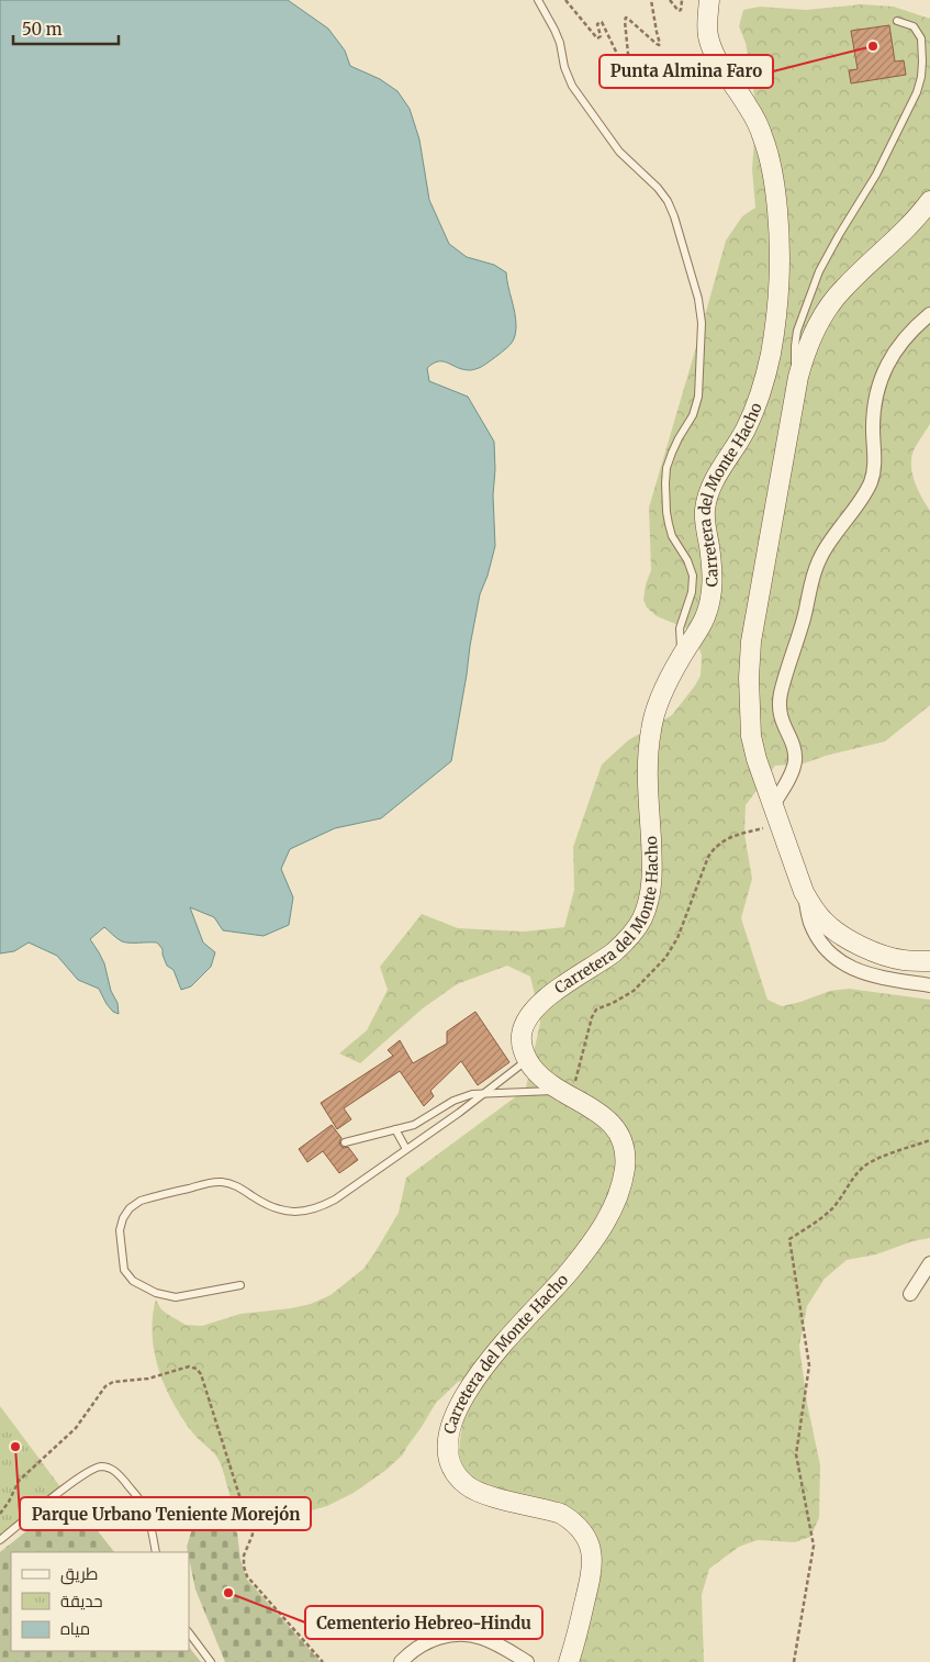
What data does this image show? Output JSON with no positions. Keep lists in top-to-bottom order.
{
  "streets": {
    "main road": ["Carretera del Monte Hacho"]
  },
  "places": ["Punta Almina Faro", "Parque Urbano Teniente Morejón", "Cementerio Hebreo-Hindu"],
  "legend": ["طريق", "حديقة", "مياه"],
  "scale_bar": "50 m"
}
